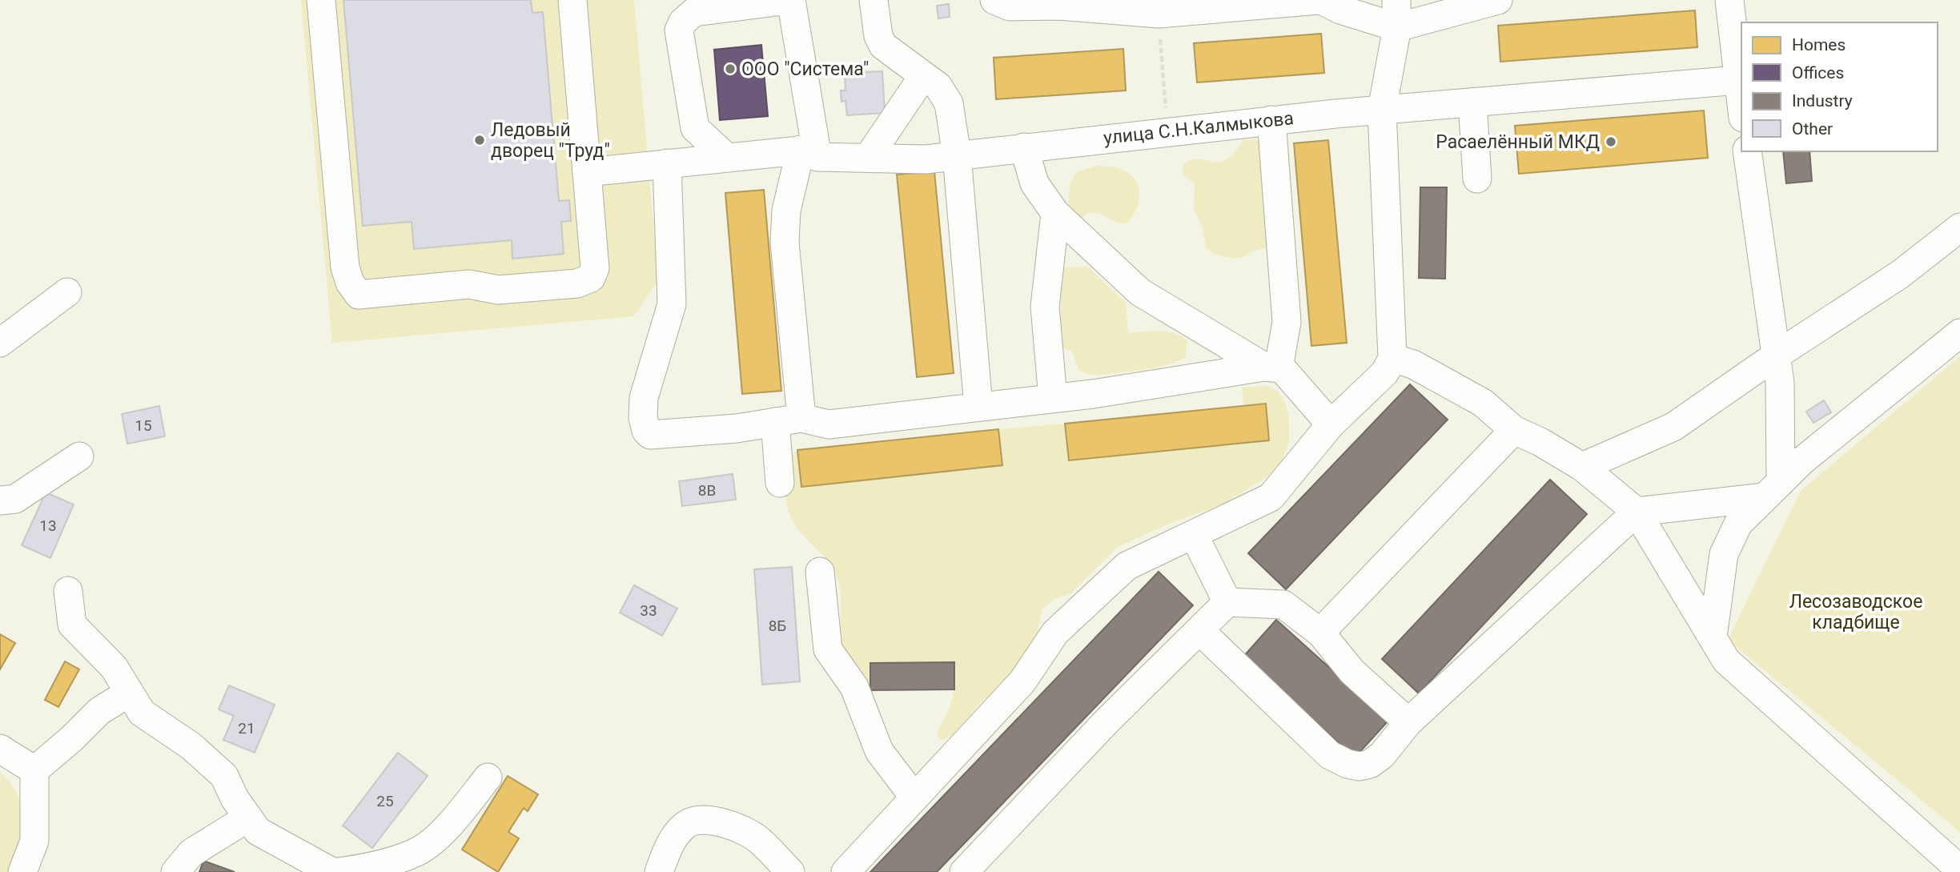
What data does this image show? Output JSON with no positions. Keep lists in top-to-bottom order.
{
  "streets": {
    "street": ["улица С.Н.Калмыкова"]
  },
  "parks": ["Лесозаводское кладбище"],
  "places": ["ООО \"Система\"", "Ледовый дворец \"Труд\"", "Расаелённый МКД"],
  "house_numbers": [
    "15",
    "8В",
    "13",
    "33",
    "8Б",
    "21",
    "25"
  ],
  "legend": [
    "Homes",
    "Offices",
    "Industry",
    "Other"
  ]
}
